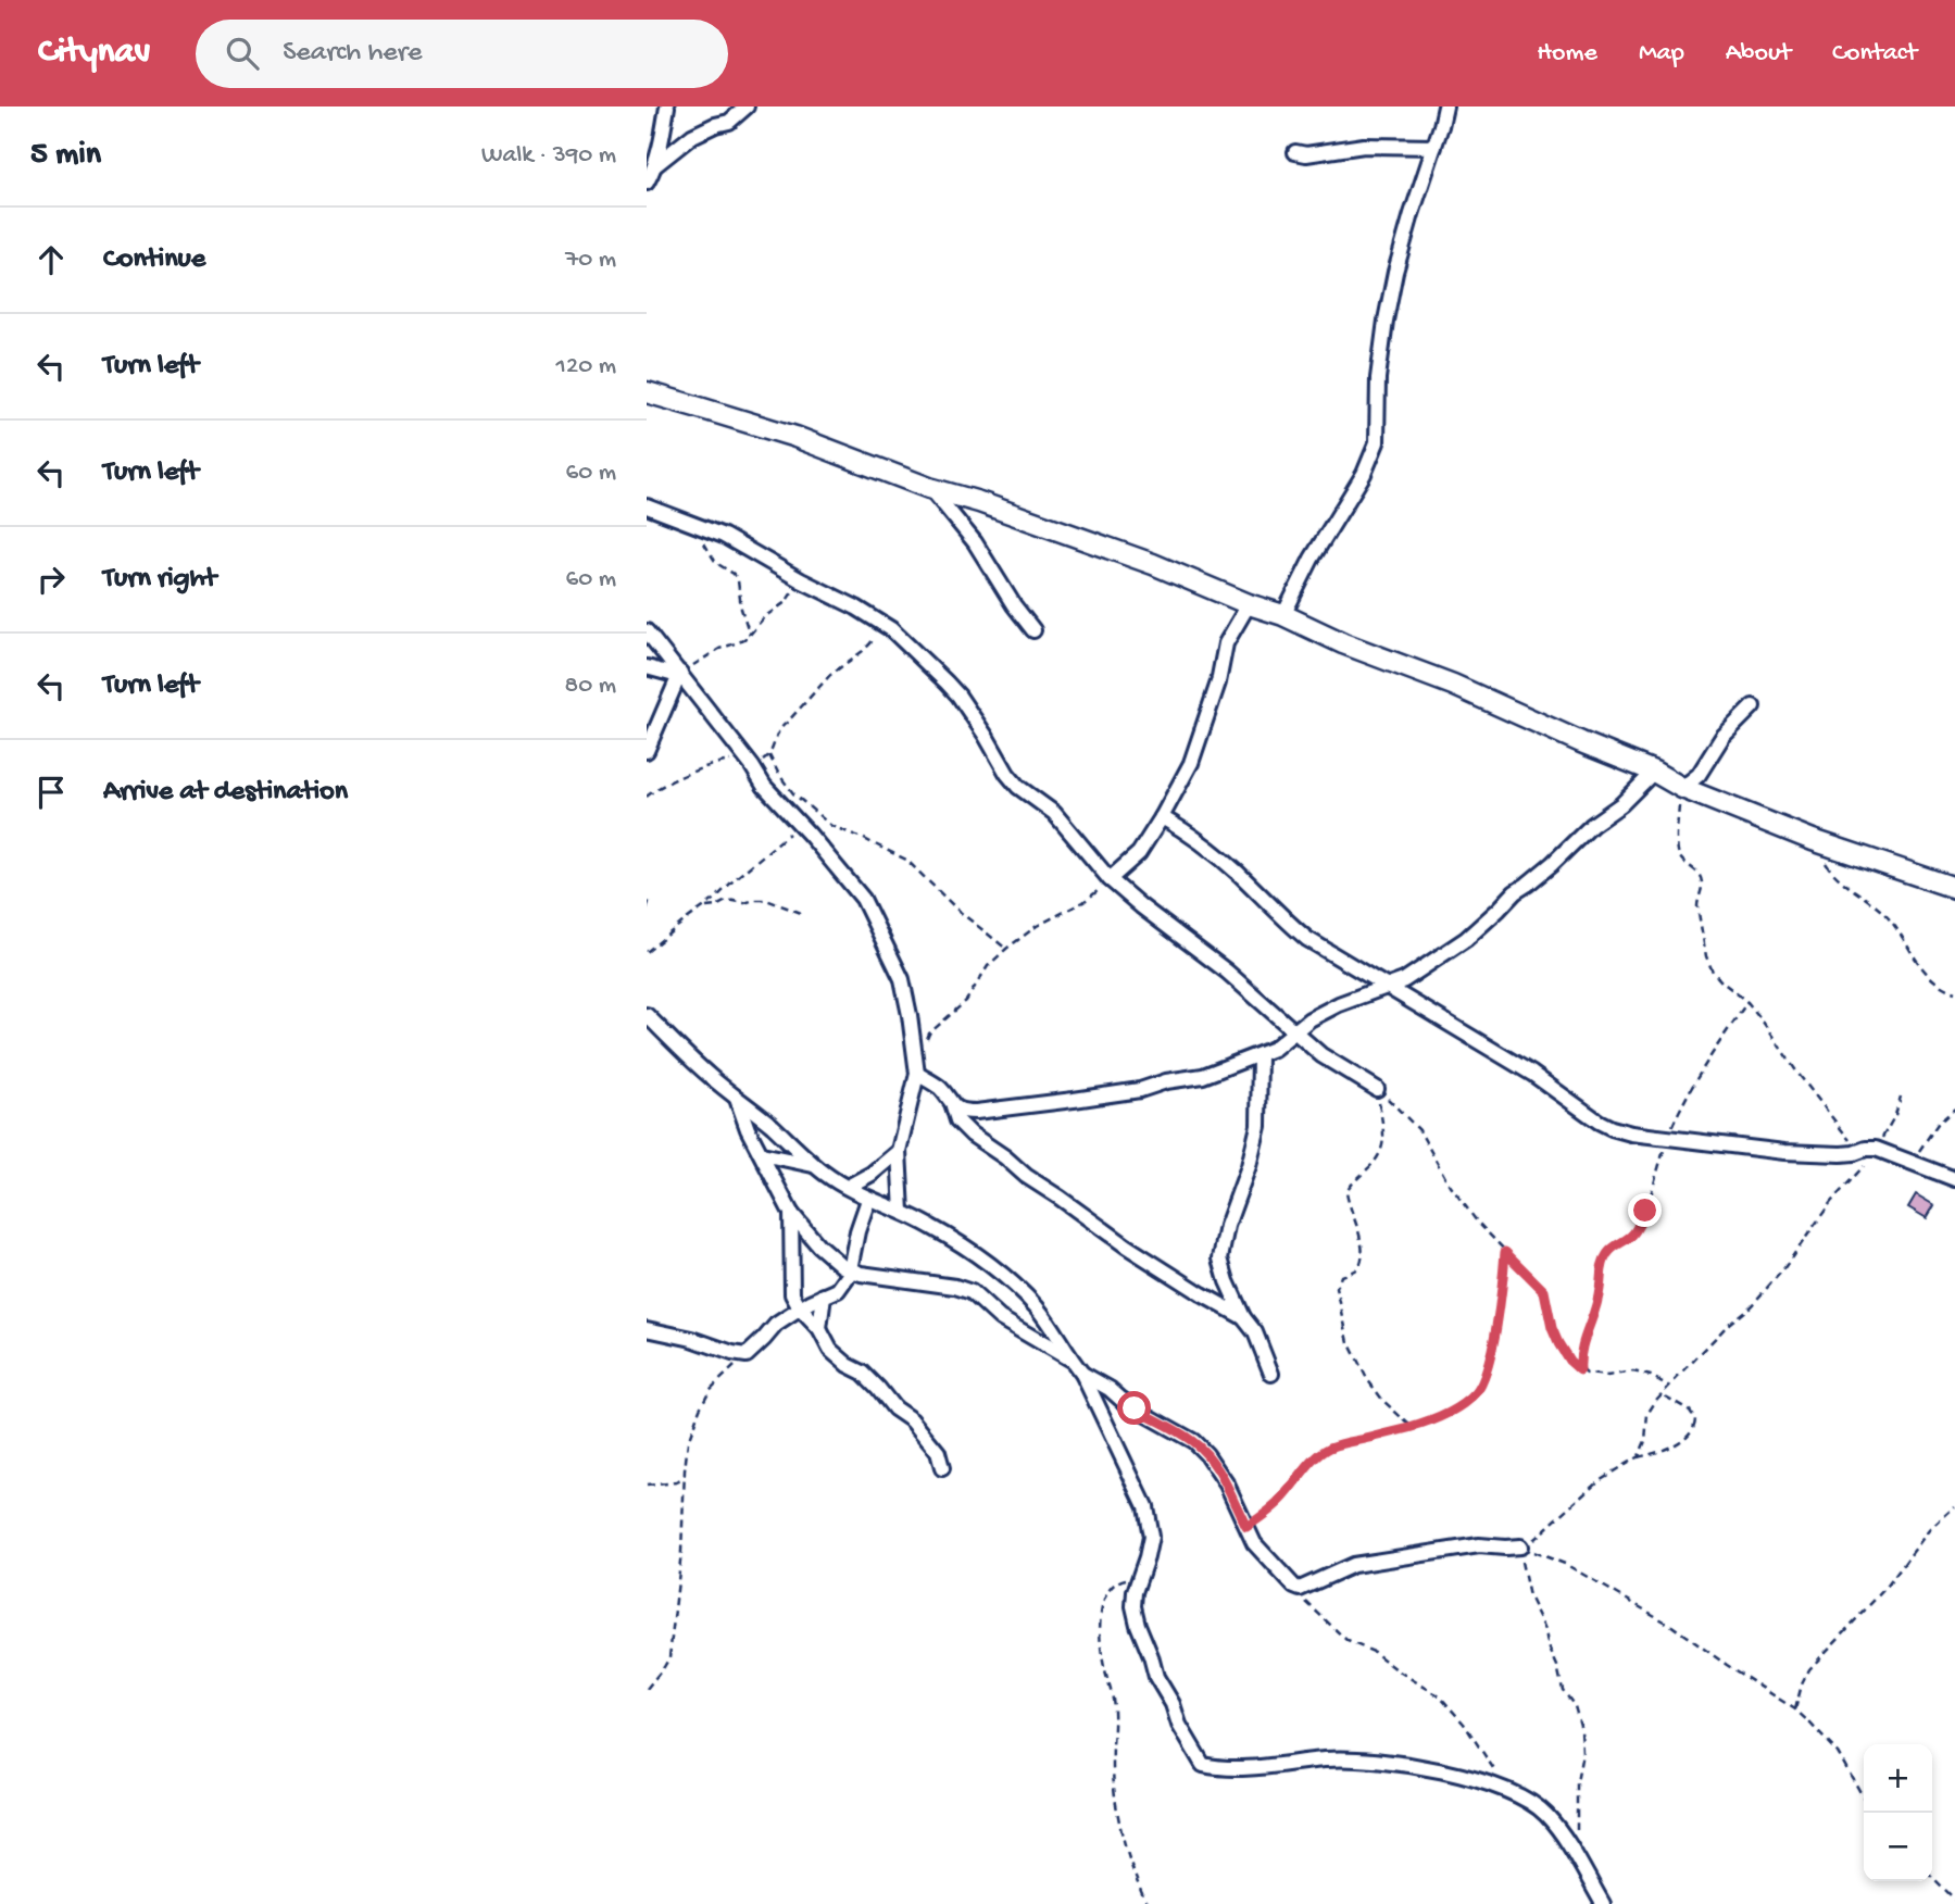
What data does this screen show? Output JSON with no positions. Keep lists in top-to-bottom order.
{
  "page": {
    "header": "Citynav",
    "search": "Search here",
    "nav": [
      "Home",
      "Map",
      "About",
      "Contact"
    ],
    "heading": ["5 min", "Walk · 390 m"],
    "list": [
      ["Continue", "70 m"],
      ["Turn left", "120 m"],
      ["Turn left", "60 m"],
      ["Turn right", "60 m"],
      ["Turn left", "80 m"],
      "Arrive at destination"
    ],
    "map_buttons": ["+", "−"]
  }
}
